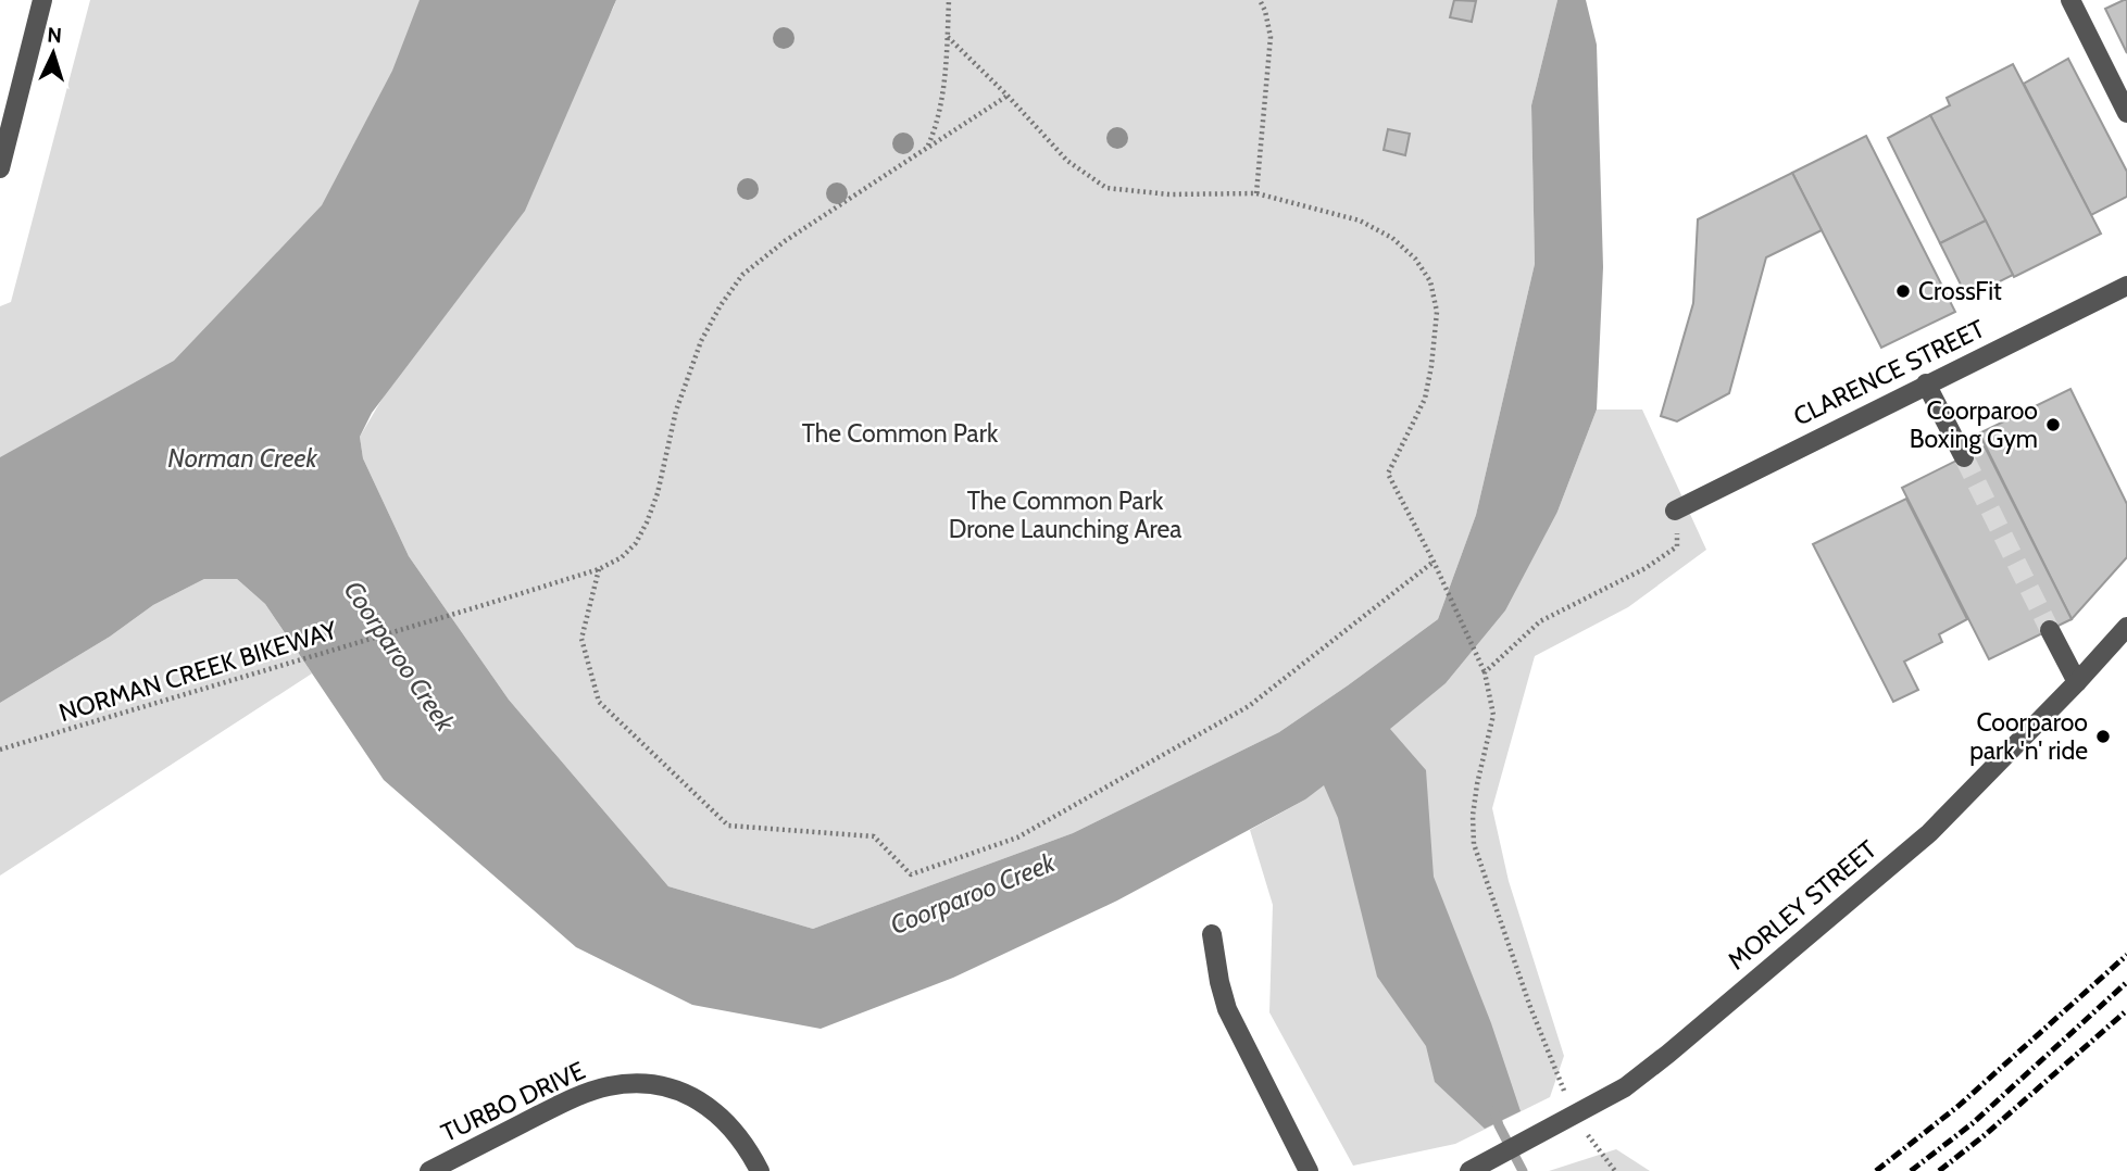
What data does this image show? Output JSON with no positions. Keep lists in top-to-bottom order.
{
  "streets": {
    "street": ["CLARENCE STREET", "MORLEY STREET", "TURBO DRIVE"],
    "path": ["NORMAN CREEK BIKEWAY"]
  },
  "water": ["Norman Creek", "Coorparoo Creek"],
  "parks": ["The Common Park", "The Common Park Drone Launching Area"],
  "places": ["CrossFit", "Coorparoo Boxing Gym", "Coorparoo park 'n' ride"],
  "north": "top"
}
